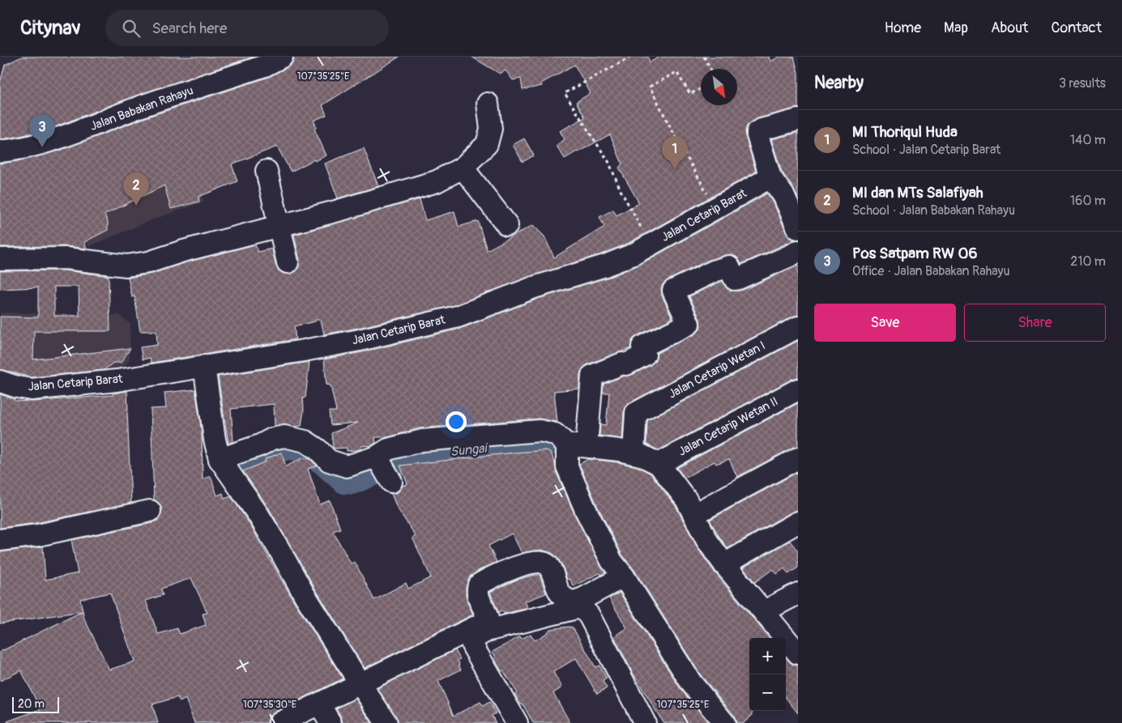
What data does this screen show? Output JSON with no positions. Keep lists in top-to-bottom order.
{
  "streets": {
    "street": [
      "Jalan Babakan Rahayu",
      "Jalan Cetarip Barat",
      "Jalan Cetarip Wetan I",
      "Jalan Cetarip Wetan II"
    ]
  },
  "water": ["Sungai"],
  "scale_bar": "20 m",
  "north": "bottom right",
  "page": {
    "header": "Citynav",
    "search": "Search here",
    "nav": [
      "Home",
      "Map",
      "About",
      "Contact"
    ],
    "heading": ["Nearby", "3 results"],
    "list": [
      {
        "mark": "1",
        "name": "MI Thoriqul Huda",
        "note": "School · Jalan Cetarip Barat",
        "value": "140 m"
      },
      {
        "mark": "2",
        "name": "MI dan MTs Salafiyah",
        "note": "School · Jalan Babakan Rahayu",
        "value": "160 m"
      },
      {
        "mark": "3",
        "name": "Pos Satpam RW 06",
        "note": "Office · Jalan Babakan Rahayu",
        "value": "210 m"
      }
    ],
    "pins": ["3", "1", "2"],
    "buttons": ["Save", "Share"],
    "map_buttons": ["+", "−"],
    "scale": "20 m"
  },
  "coordinates": ["107°35'25\"E", "107°35'30\"E"]
}
